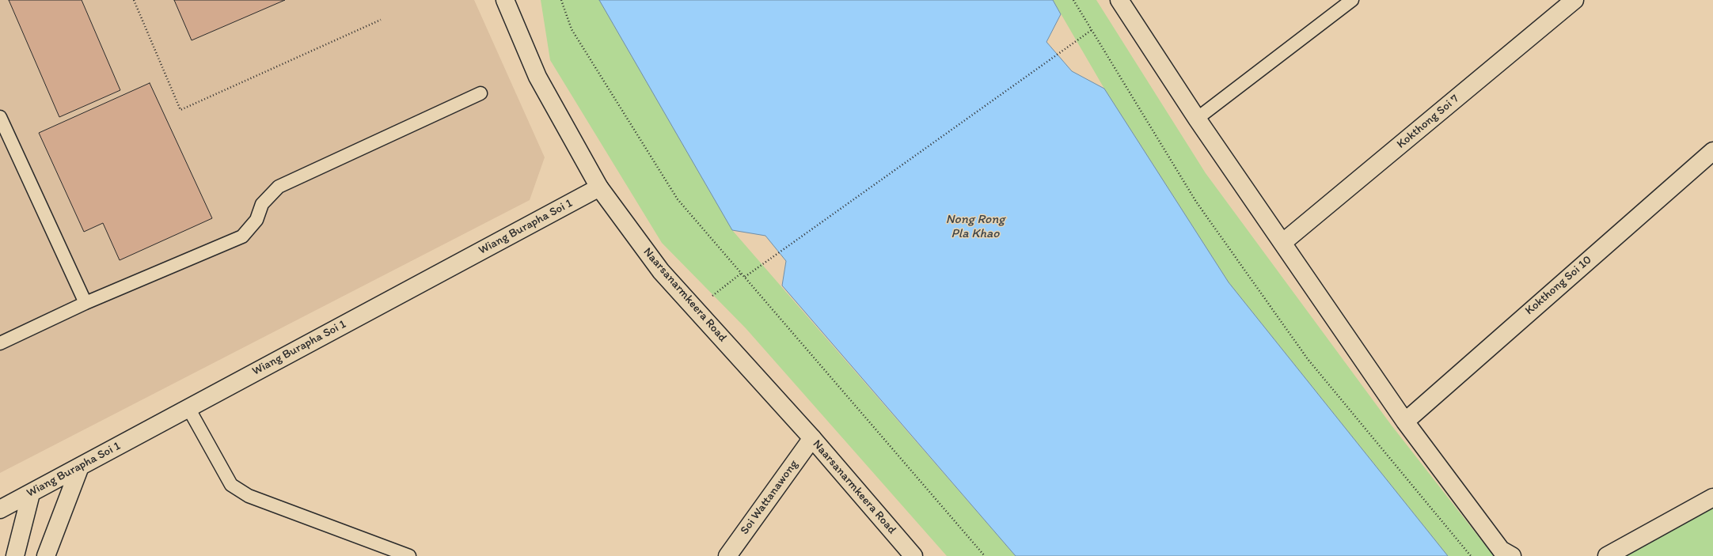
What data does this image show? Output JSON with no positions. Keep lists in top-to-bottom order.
{
  "streets": {
    "street": [
      "Kokthong Soi 7",
      "Wiang Burapha Soi 1",
      "Kokthong Soi 10",
      "Naarsanarmkeera Road",
      "Soi Wattanawong"
    ]
  },
  "crossings": [
    ["Wiang Burapha Soi 1", "Naarsanarmkeera Road"],
    ["Naarsanarmkeera Road", "Soi Wattanawong"]
  ],
  "water": ["Nong Rong Pla Khao"]
}
